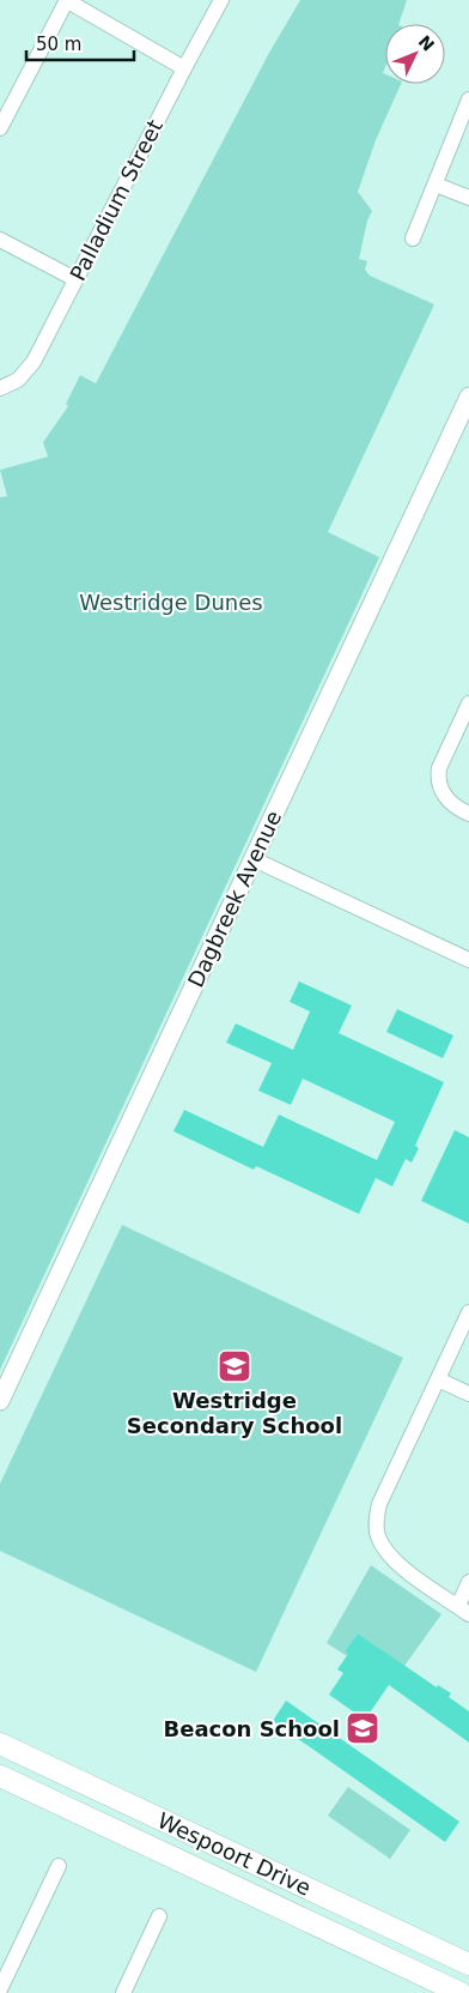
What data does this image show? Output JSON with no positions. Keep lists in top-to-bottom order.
{
  "streets": {
    "main road": ["Wespoort Drive"],
    "street": ["Palladium Street", "Dagbreek Avenue"]
  },
  "parks": ["Westridge Dunes"],
  "places": {
    "school or university": ["Westridge Secondary School", "Beacon School"]
  },
  "scale_bar": "50 m",
  "north": "top right"
}
